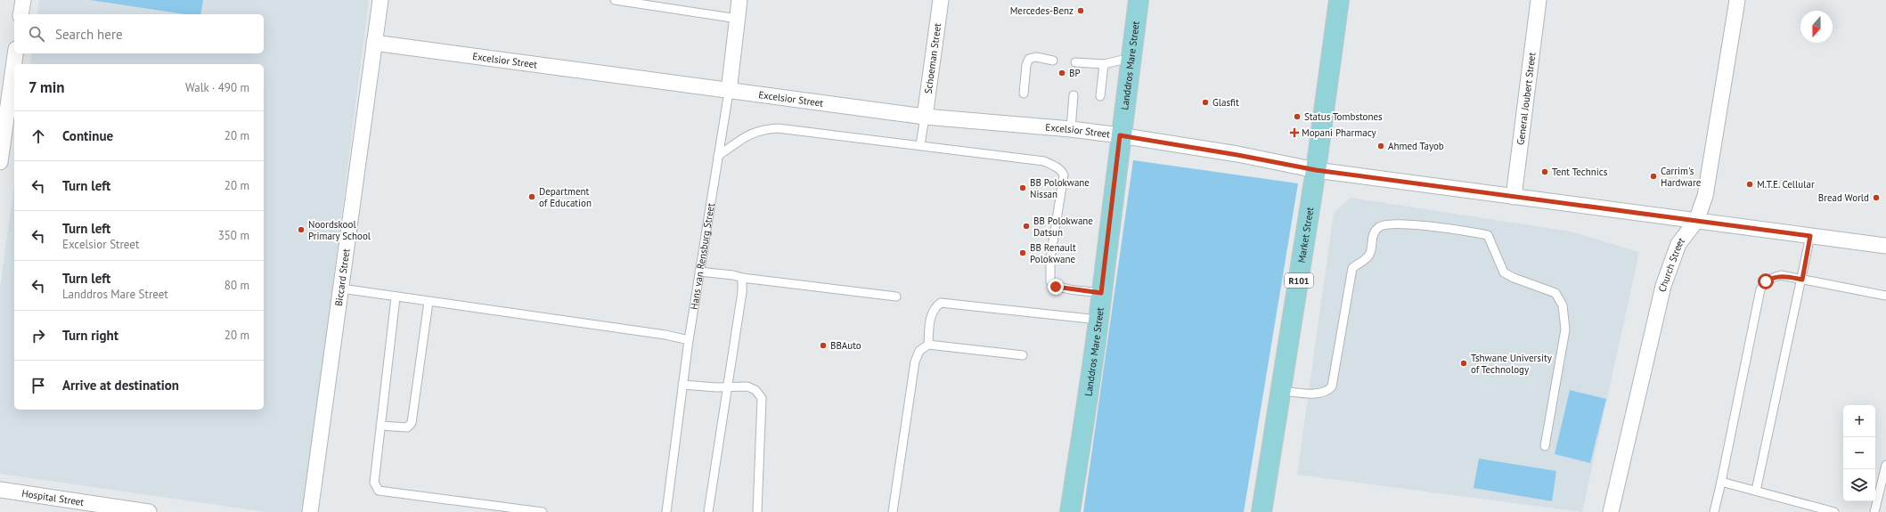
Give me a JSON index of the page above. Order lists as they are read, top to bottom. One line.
{"streets":{"main road":["Landdros Mare Street","Market Street","R101"],"street":["Schoeman Street","Excelsior Street","General Joubert Street","Hans van Rensburg Street","Church Street","Biccard Street","Hospital Street"]},"crossings":[["Schoeman Street","Excelsior Street"],["Excelsior Street","Landdros Mare Street"],["Excelsior Street","General Joubert Street"],["Excelsior Street","Market Street"],["Excelsior Street","Hans van Rensburg Street"],["Excelsior Street","Church Street"],["Excelsior Street","Biccard Street"]],"places":{"other":["Mercedes-Benz","BP","Glasfit","Status Tombstones","Ahmed Tayob","Tent Technics","Carrim's Hardware","M.T.E. Cellular","BB Polokwane Nissan","Department of Education","Bread World","BB Polokwane Datsun","Noordskool Primary School","BB Renault Polokwane","BBAuto","Tshwane University of Technology"],"health":["Mopani Pharmacy"]},"north":"bottom","page":{"search":"Search here","heading":["7 min","Walk · 490 m"],"list":[["Continue","20 m"],["Turn left","20 m"],["Turn left","Excelsior Street","350 m"],["Turn left","Landdros Mare Street","80 m"],["Turn right","20 m"],"Arrive at destination"],"map_buttons":["+","−"]}}
